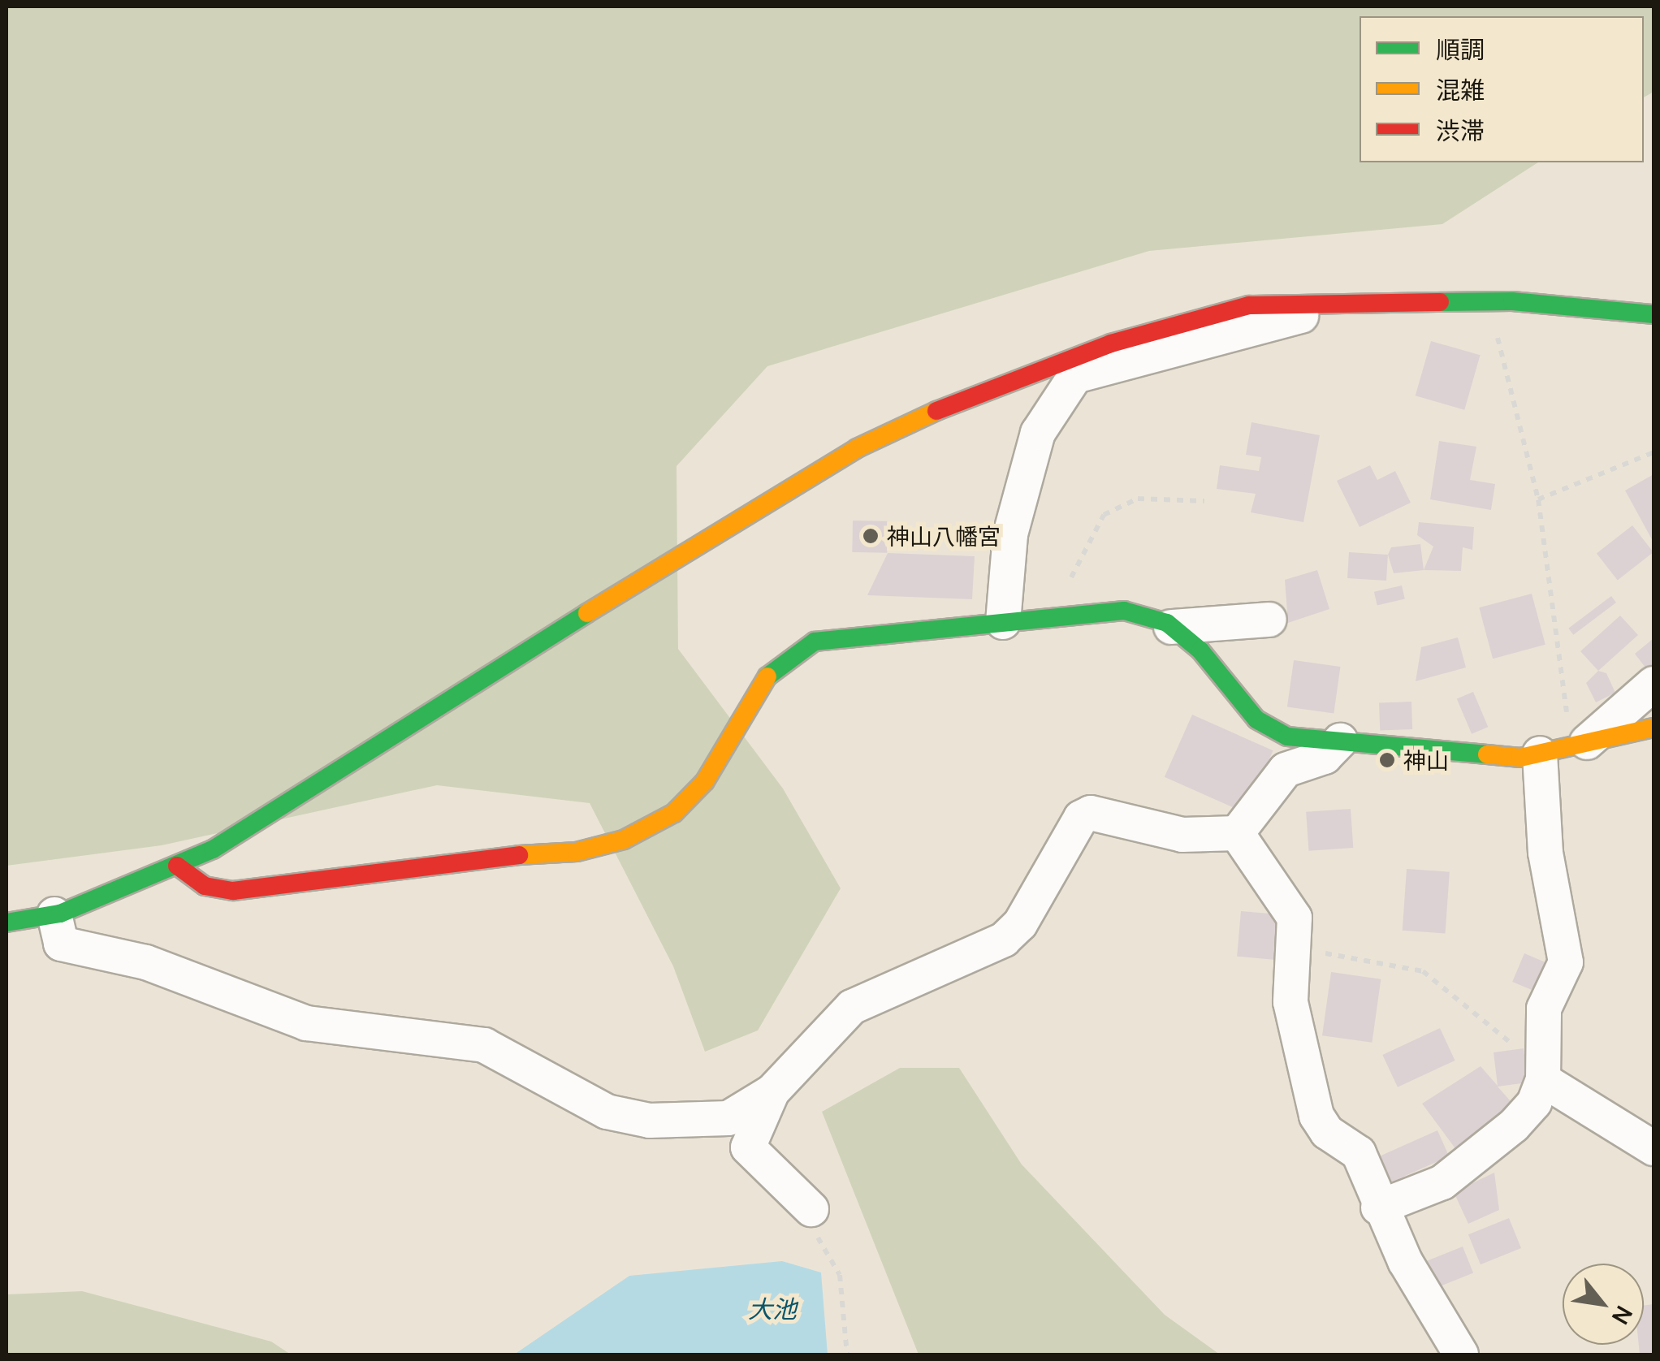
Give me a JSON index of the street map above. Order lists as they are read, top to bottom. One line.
{"water":["大池"],"places":["神山八幡宮","神山"],"legend":["順調","混雑","渋滞"],"north":"bottom right"}
